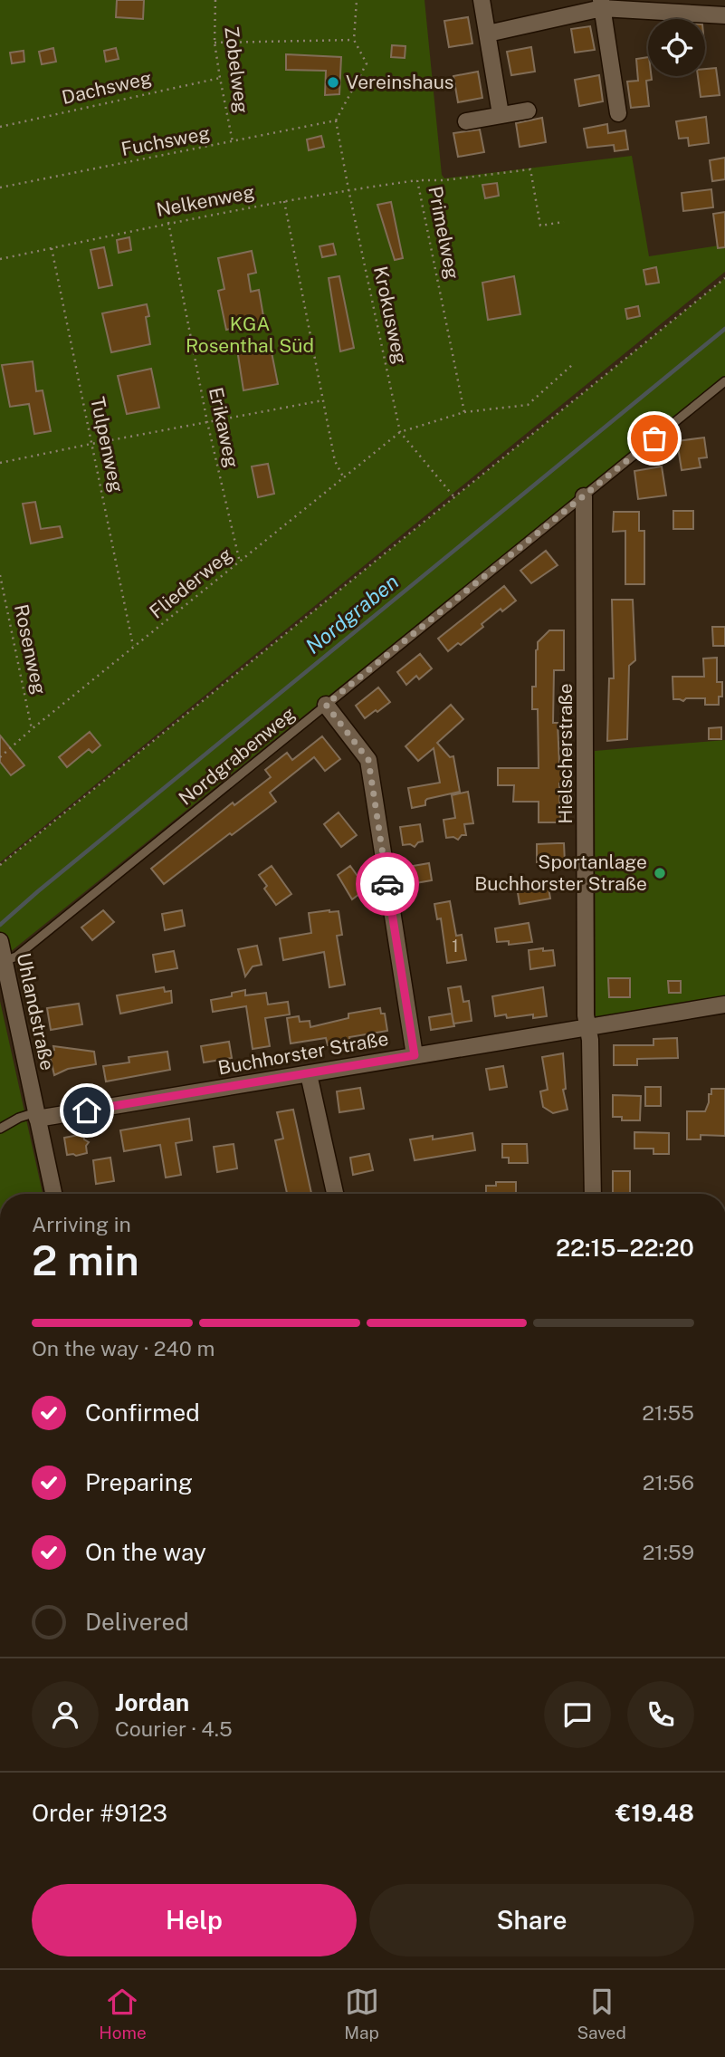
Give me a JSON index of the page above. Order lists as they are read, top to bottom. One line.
{"streets":{"street":["Hielscherstraße","Uhlandstraße","Buchhorster Straße"],"lane":["Nordgrabenweg"],"path":["Zobelweg","Dachsweg","Fuchsweg","Nelkenweg","Primelweg","Krokusweg","Erikaweg","Tulpenweg","Fliederweg","Rosenweg"]},"crossings":[["Zobelweg","Dachsweg"],["Zobelweg","Fuchsweg"],["Fuchsweg","Krokusweg"],["Nelkenweg","Primelweg"],["Nelkenweg","Krokusweg"],["Nelkenweg","Erikaweg"],["Nelkenweg","Tulpenweg"],["Krokusweg","Fliederweg"],["Erikaweg","Fliederweg"],["Tulpenweg","Fliederweg"],["Fliederweg","Rosenweg"],["Hielscherstraße","Nordgrabenweg"],["Hielscherstraße","Buchhorster Straße"],["Nordgrabenweg","Uhlandstraße"],["Uhlandstraße","Buchhorster Straße"]],"water":["Nordgraben"],"parks":["KGA Rosenthal Süd"],"places":["Vereinshaus","Sportanlage Buchhorster Straße"],"house_numbers":["1"],"page":{"heading":["2 min","Arriving in","22:15–22:20"],"panel":["Jordan","Courier · 4.5","Order #9123","€19.48"],"bar":"On the way · 240 m","list":[["Confirmed","21:55"],["Preparing","21:56"],["On the way","21:59"],"Delivered"],"buttons":["Help","Share"],"tabs":["Home","Map","Saved"]}}
